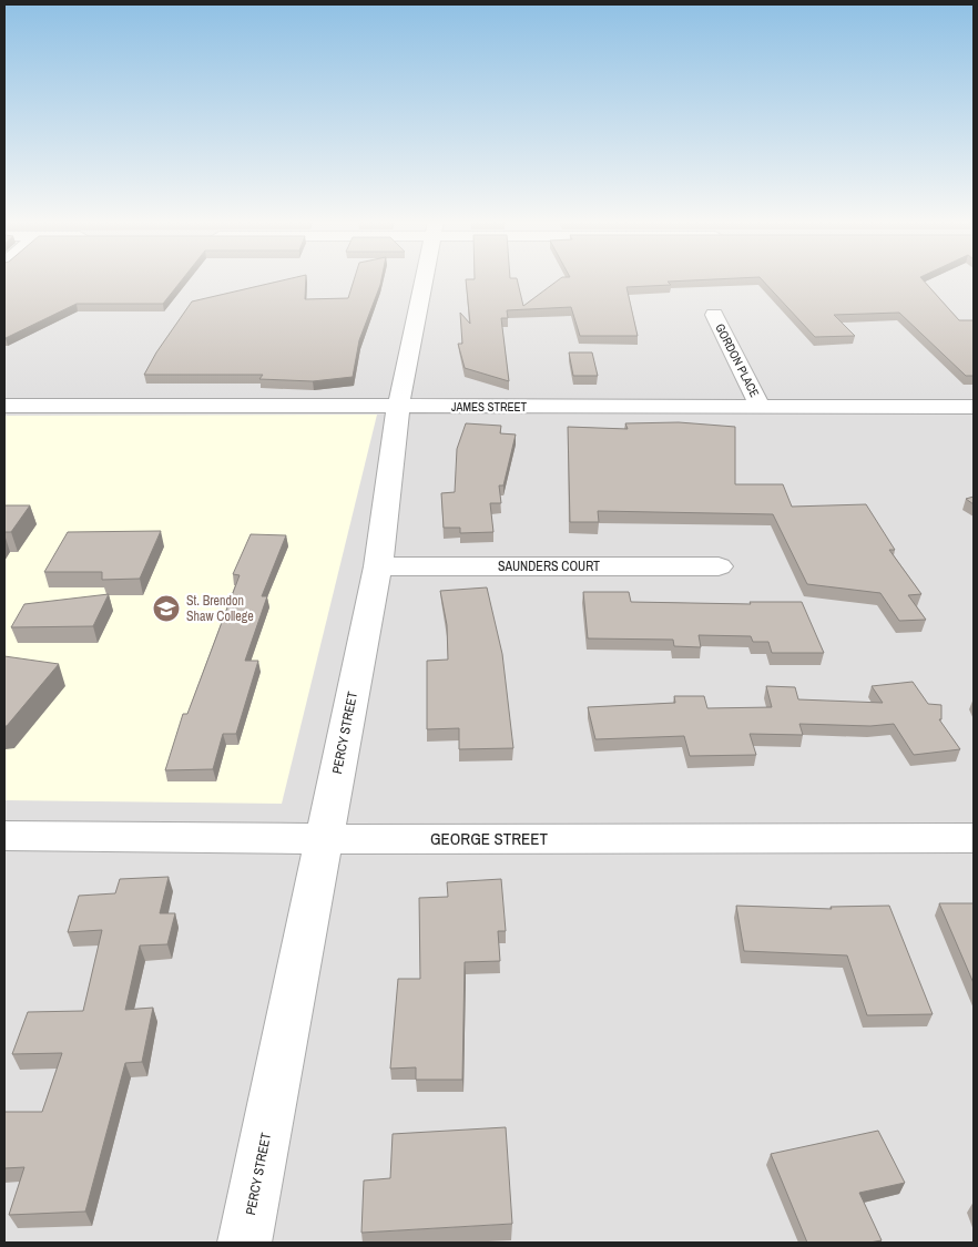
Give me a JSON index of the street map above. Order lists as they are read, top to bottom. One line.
{"streets":{"street":["GORDON PLACE","JAMES STREET","SAUNDERS COURT","PERCY STREET","GEORGE STREET"]},"crossings":[["GORDON PLACE","JAMES STREET"],["JAMES STREET","PERCY STREET"],["SAUNDERS COURT","PERCY STREET"],["PERCY STREET","GEORGE STREET"]],"places":{"school or university":["St. Brendon Shaw College"]}}
